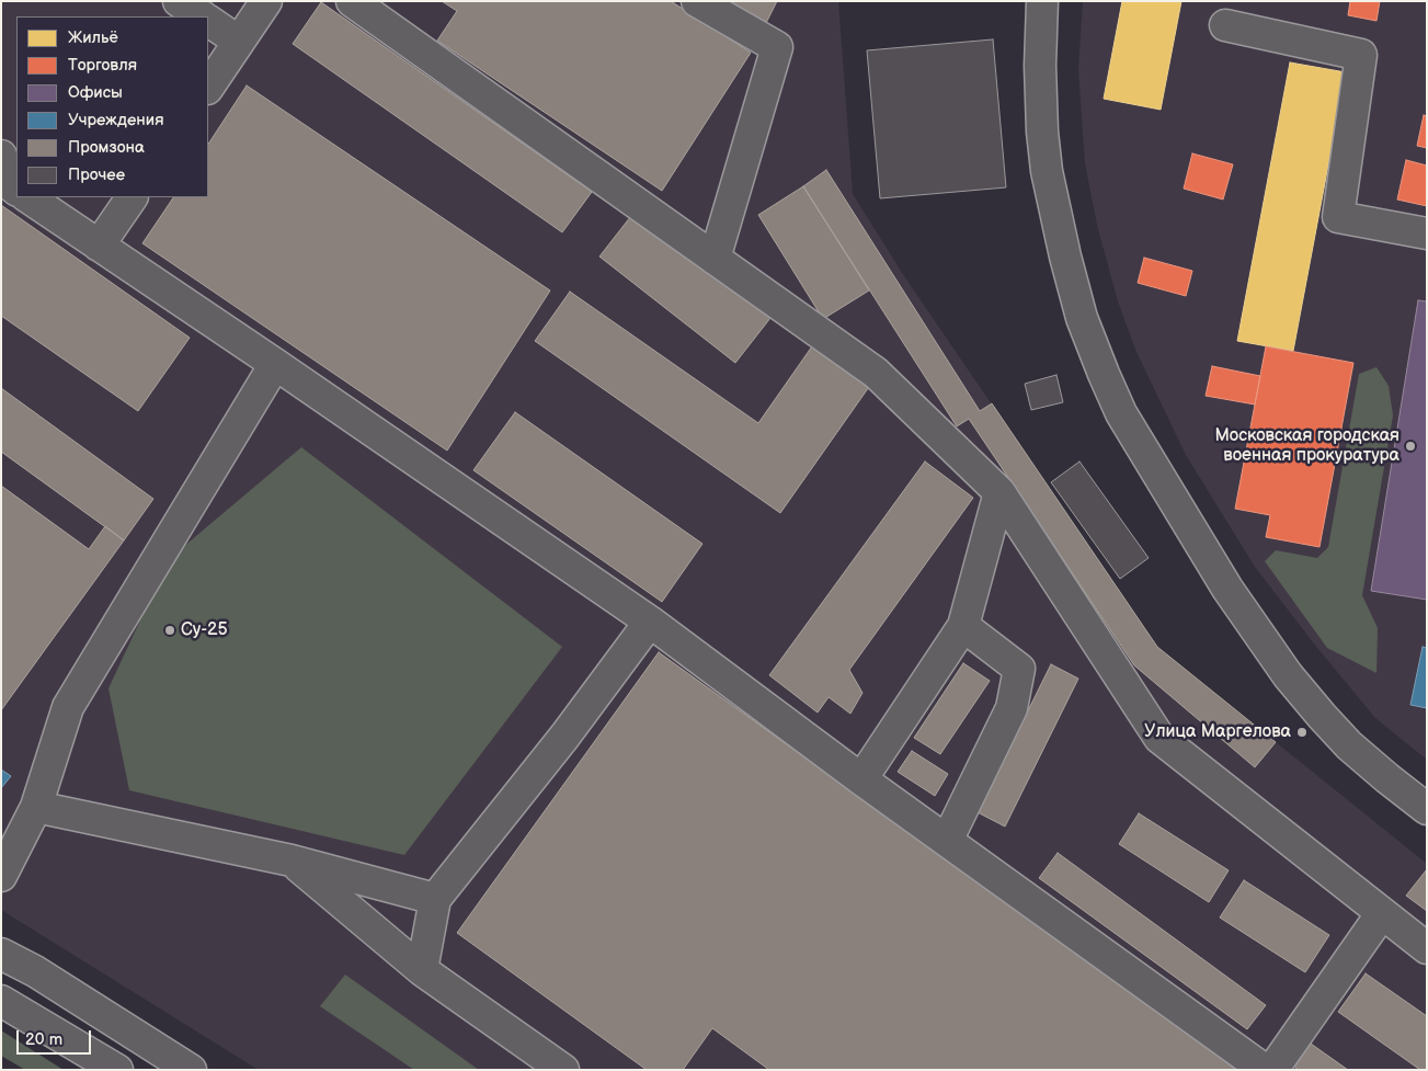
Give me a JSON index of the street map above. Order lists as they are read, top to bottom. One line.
{"places":["Московская городская военная прокуратура","Су-25","Улица Маргелова"],"legend":["Жильё","Торговля","Офисы","Учреждения","Промзона","Прочее"],"scale_bar":"20 m"}
